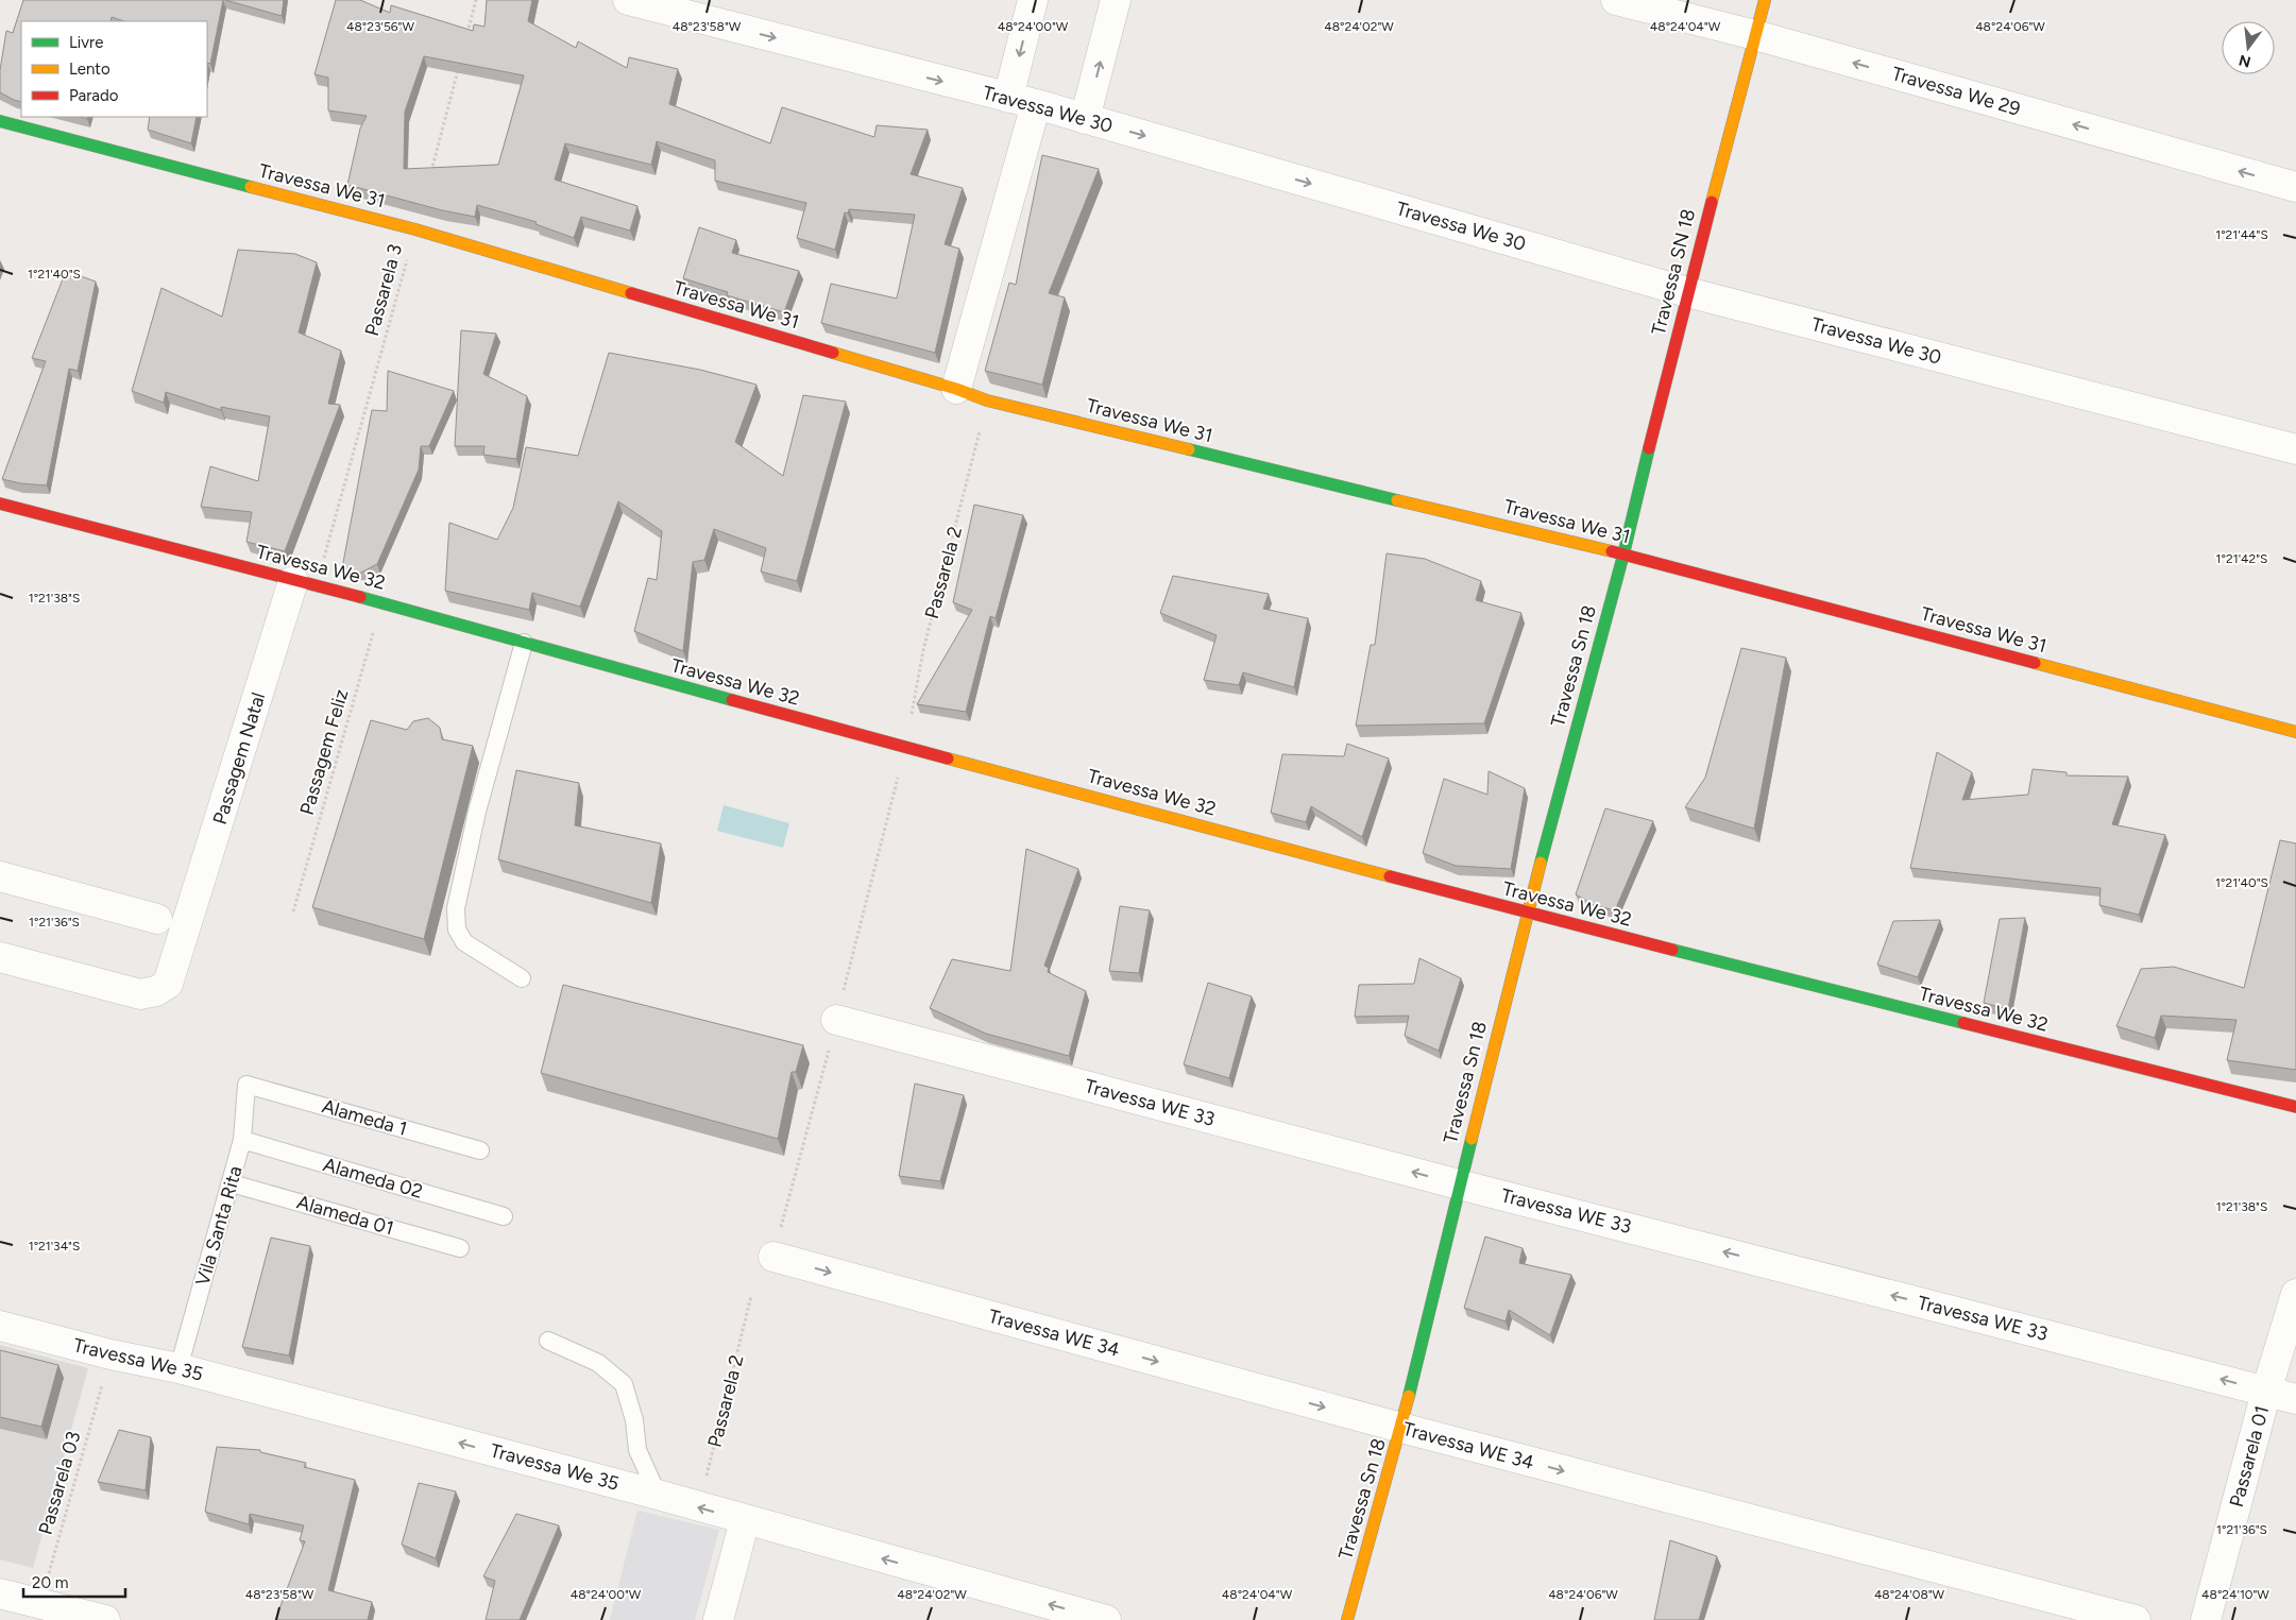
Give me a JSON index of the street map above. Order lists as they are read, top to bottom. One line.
{"streets":{"street":["Travessa We 29","Travessa We 30","Travessa We 31","Travessa SN 18","Travessa We 32","Travessa Sn 18","Passagem Natal","Travessa WE 33","Travessa WE 34","Travessa We 35","Passarela 01"],"lane":["Alameda 1","Alameda 02","Alameda 01","Vila Santa Rita"],"path":["Passarela 3","Passarela 2","Passagem Feliz","Passarela 03"]},"crossings":[["Travessa We 29","Travessa SN 18"],["Travessa We 30","Travessa SN 18"],["Travessa We 31","Travessa SN 18"],["Travessa We 31","Passarela 3"],["Travessa We 31","Passarela 2"],["Travessa We 31","Travessa Sn 18"],["Travessa SN 18","Travessa Sn 18"],["Passarela 3","Travessa We 32"],["Passarela 3","Passagem Natal"],["Travessa We 32","Passarela 2"],["Travessa We 32","Travessa Sn 18"],["Travessa We 32","Passagem Feliz"],["Travessa We 32","Passagem Natal"],["Passarela 2","Travessa We 35"],["Travessa Sn 18","Travessa WE 33"],["Travessa Sn 18","Travessa WE 34"],["Travessa WE 33","Passarela 01"],["Alameda 1","Vila Santa Rita"],["Alameda 02","Vila Santa Rita"],["Alameda 01","Vila Santa Rita"],["Vila Santa Rita","Travessa We 35"],["Travessa We 35","Passarela 03"]],"one_way":["Travessa We 29","Travessa We 30","Travessa WE 33","Travessa WE 34","Travessa We 35"],"legend":["Livre","Lento","Parado"],"scale_bar":"20 m","north":"bottom","coordinates":["48°23'56\"W","48°23'58\"W","48°24'00\"W","48°24'02\"W","48°24'04\"W","48°24'06\"W","1°21'44\"S","1°21'40\"S","1°21'42\"S","1°21'38\"S","1°21'36\"S","1°21'34\"S","48°24'08\"W","48°24'10\"W"]}
